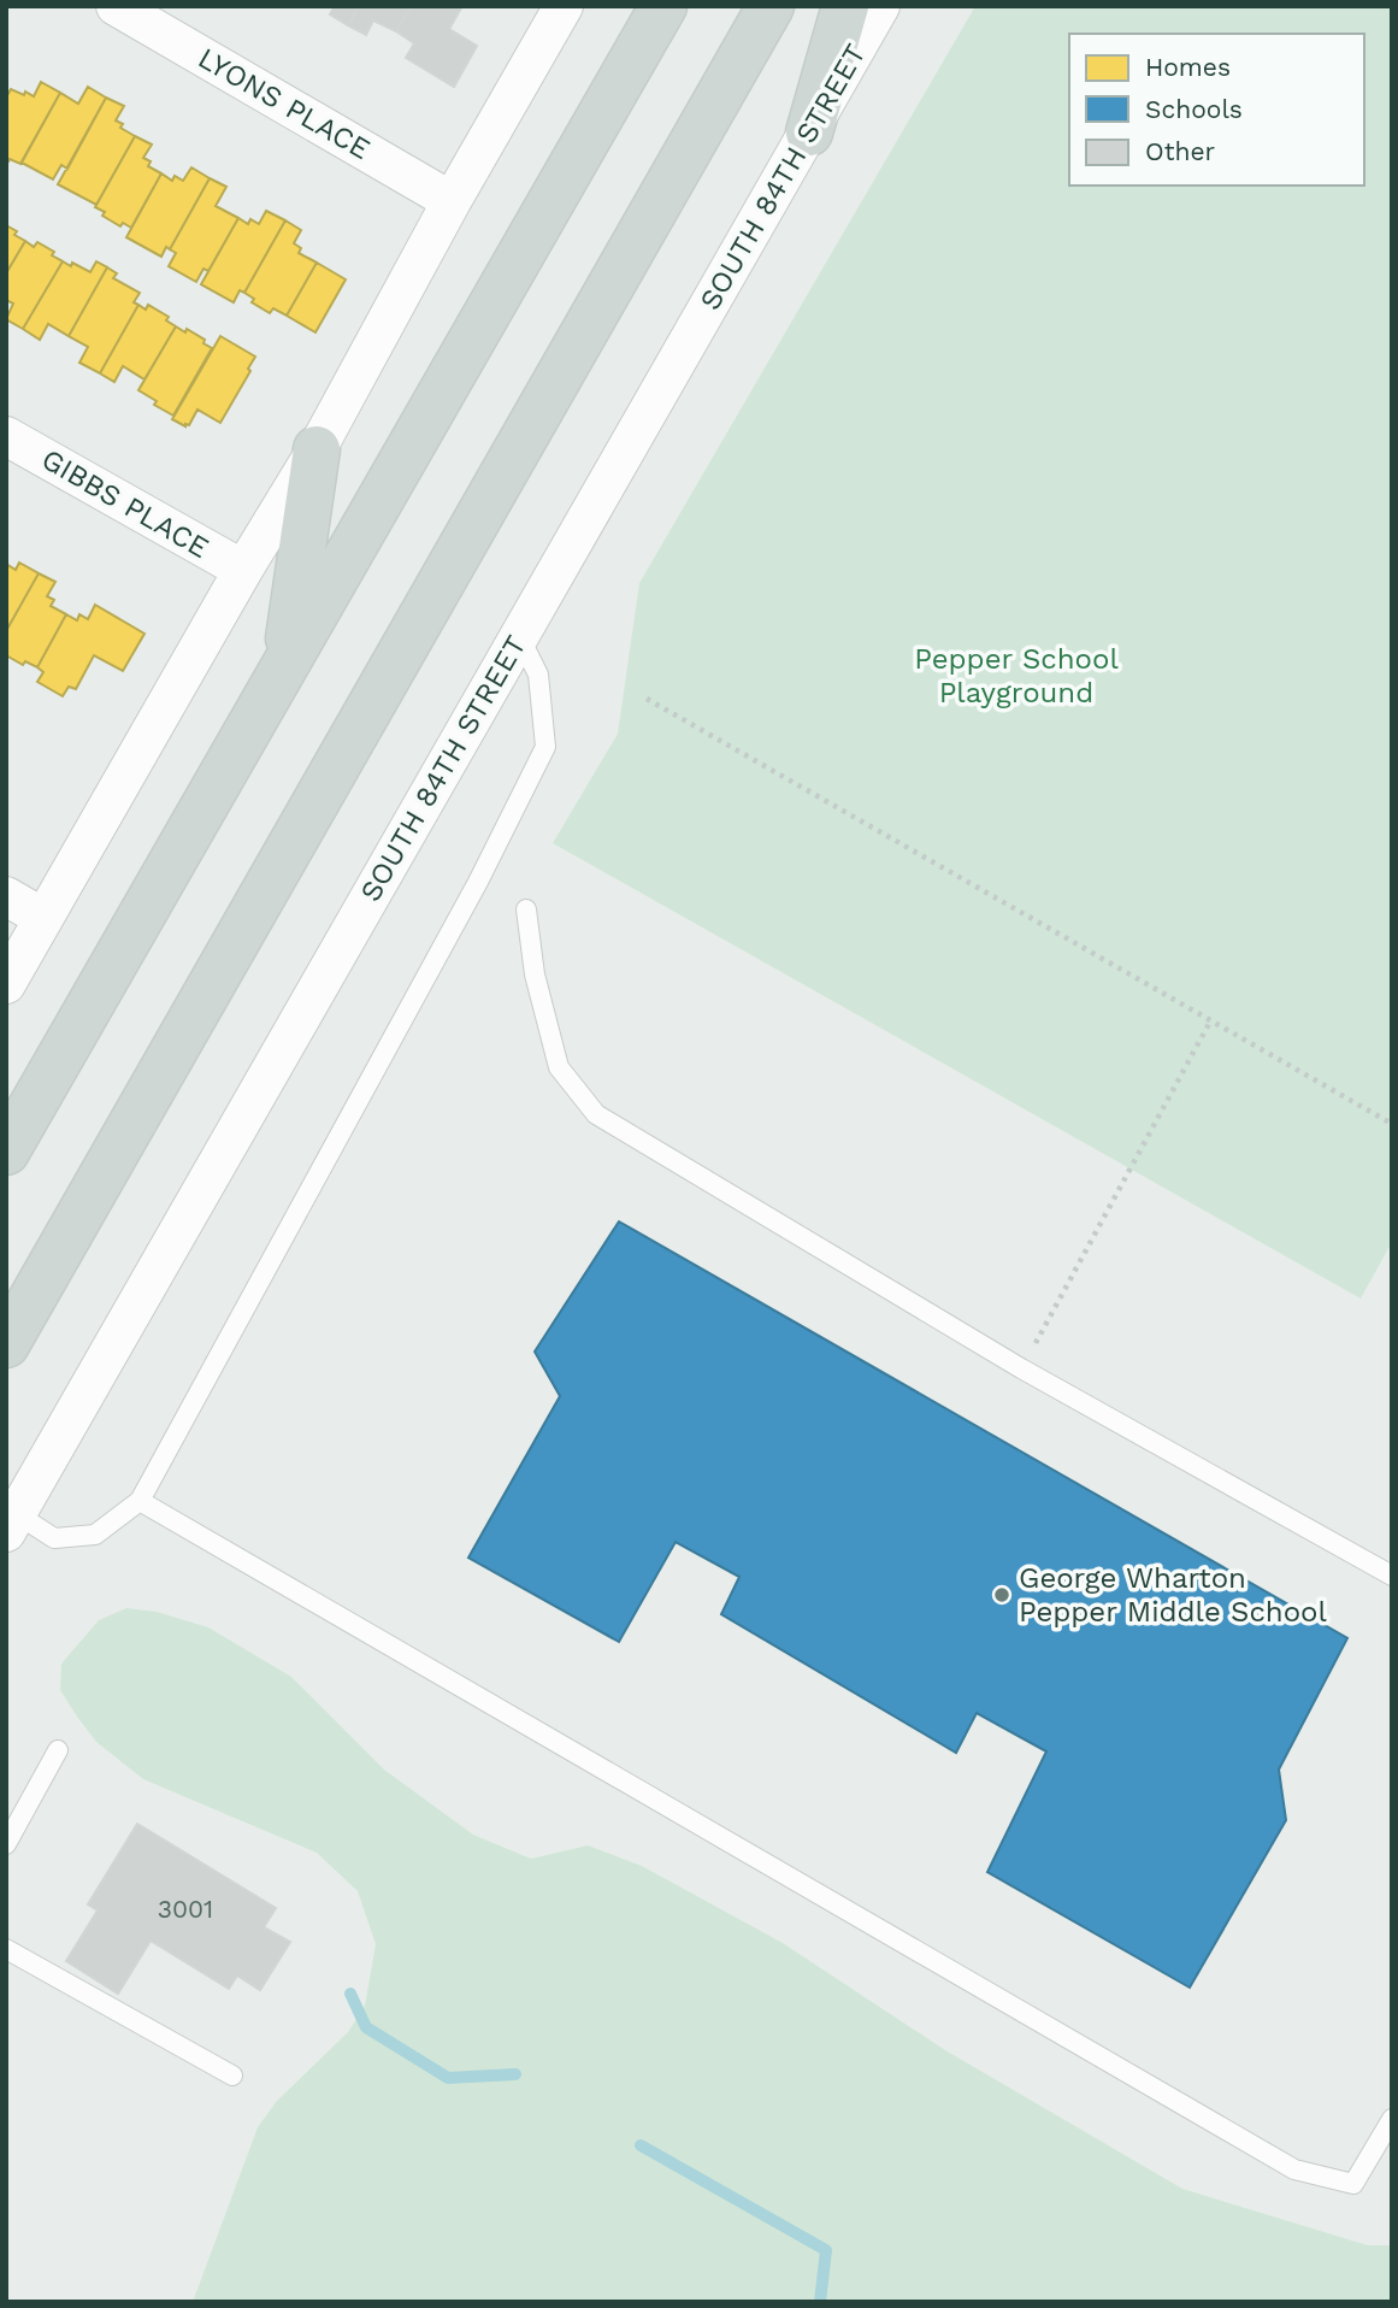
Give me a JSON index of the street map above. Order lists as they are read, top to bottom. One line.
{"streets":{"street":["LYONS PLACE","SOUTH 84TH STREET","GIBBS PLACE"]},"parks":["Pepper School Playground"],"places":["George Wharton Pepper Middle School"],"house_numbers":["3001"],"legend":["Homes","Schools","Other"]}
